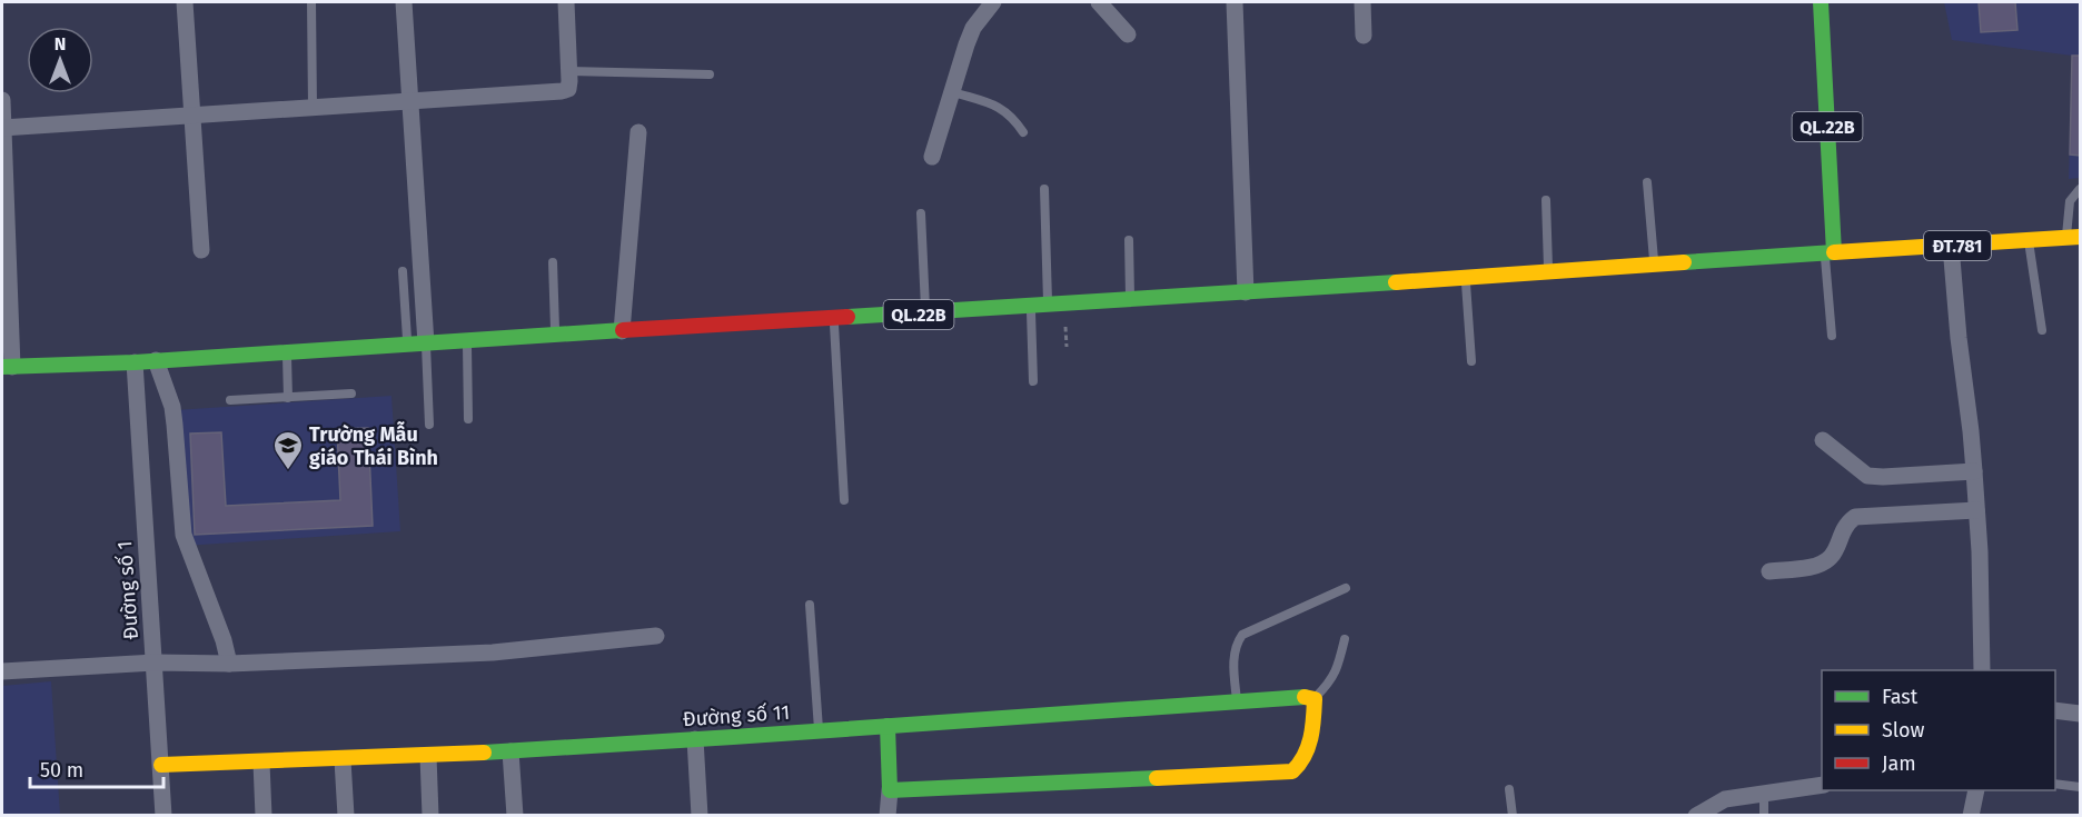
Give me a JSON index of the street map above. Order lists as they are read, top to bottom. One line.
{"streets":{"main road":["QL.22B","ĐT.781","Đường số 11"],"street":["Đường số 1"]},"crossings":[["QL.22B","ĐT.781"],["QL.22B","Đường số 1"],["Đường số 1","Đường số 11"]],"places":{"school or university":["Trường Mẫu giáo Thái Bình"]},"legend":["Fast","Slow","Jam"],"scale_bar":"50 m","north":"top"}
